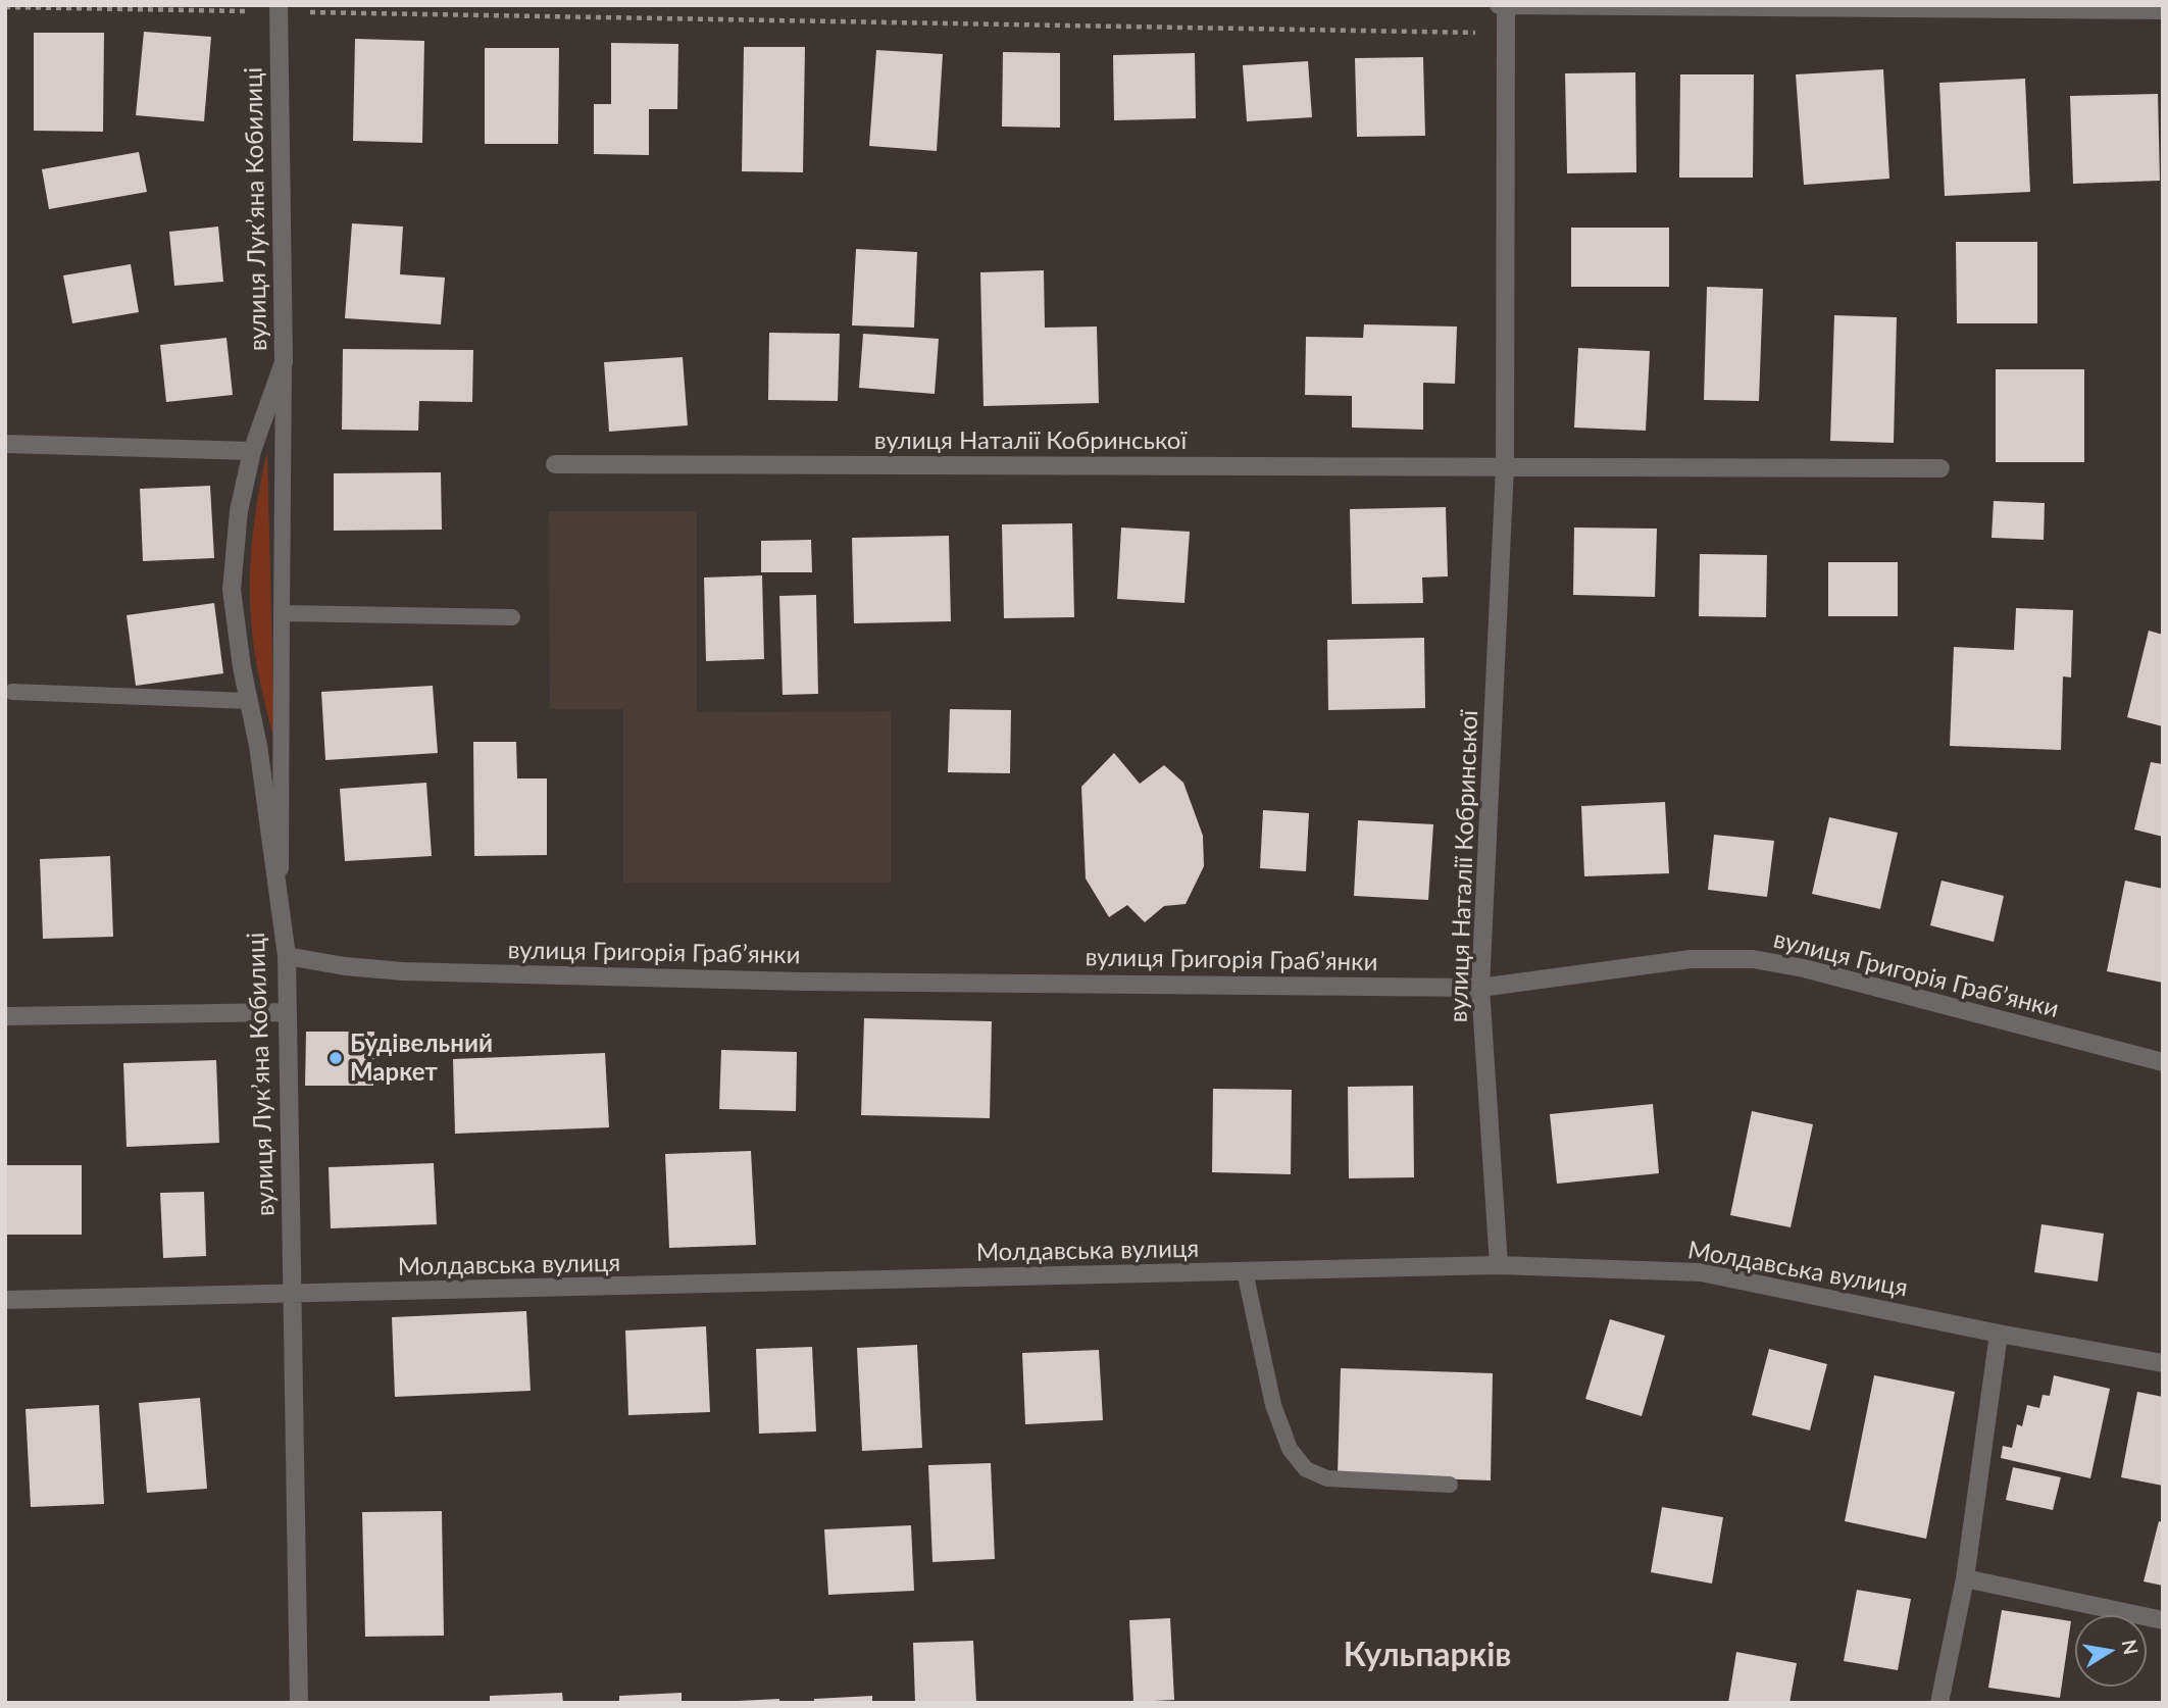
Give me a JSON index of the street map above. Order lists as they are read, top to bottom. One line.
{"streets":{"street":["вулиця Лукʼяна Кобилиці","вулиця Наталії Кобринської","вулиця Григорія Грабʼянки","Молдавська вулиця"]},"crossings":[["вулиця Лукʼяна Кобилиці","вулиця Григорія Грабʼянки"],["вулиця Лукʼяна Кобилиці","Молдавська вулиця"],["вулиця Наталії Кобринської","вулиця Григорія Грабʼянки"],["вулиця Наталії Кобринської","Молдавська вулиця"]],"districts":["Кульпарків"],"places":["Будівельний Маркет"],"north":"right"}
